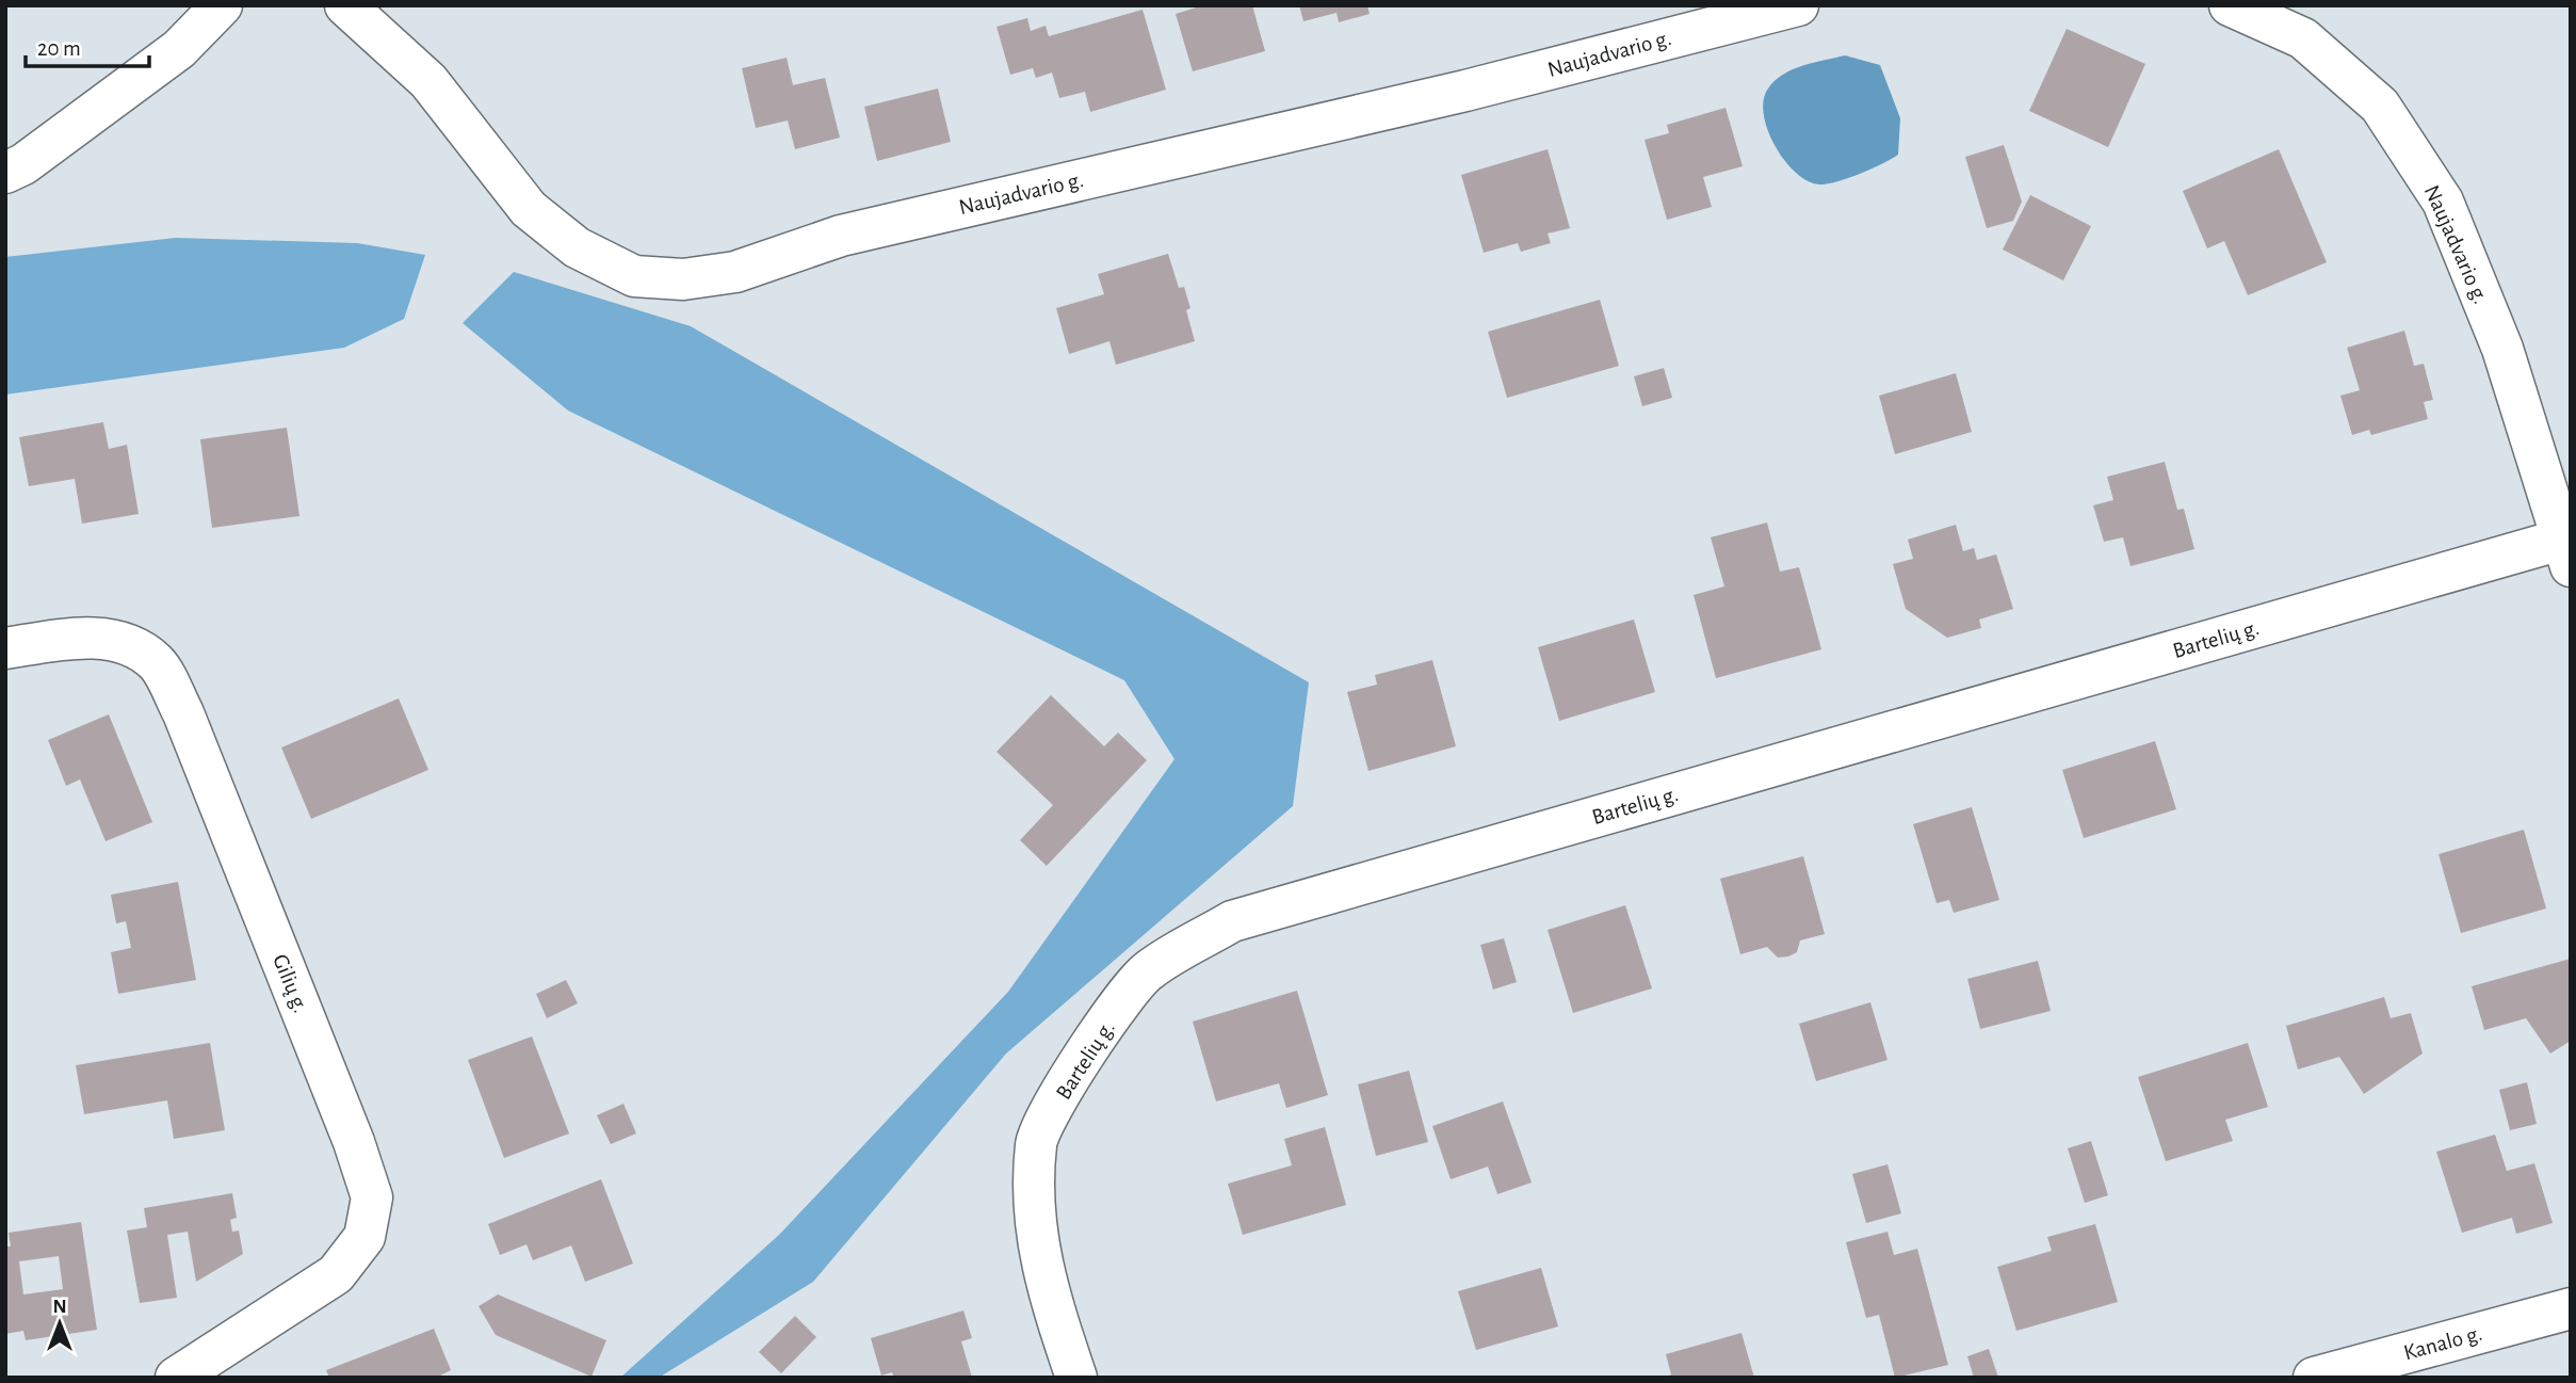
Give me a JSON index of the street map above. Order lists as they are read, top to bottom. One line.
{"streets":{"street":["Naujadvario g.","Bartelių g.","Gilių g.","Kanalo g."]},"crossings":[["Naujadvario g.","Bartelių g."]],"scale_bar":"20 m","north":"top"}
